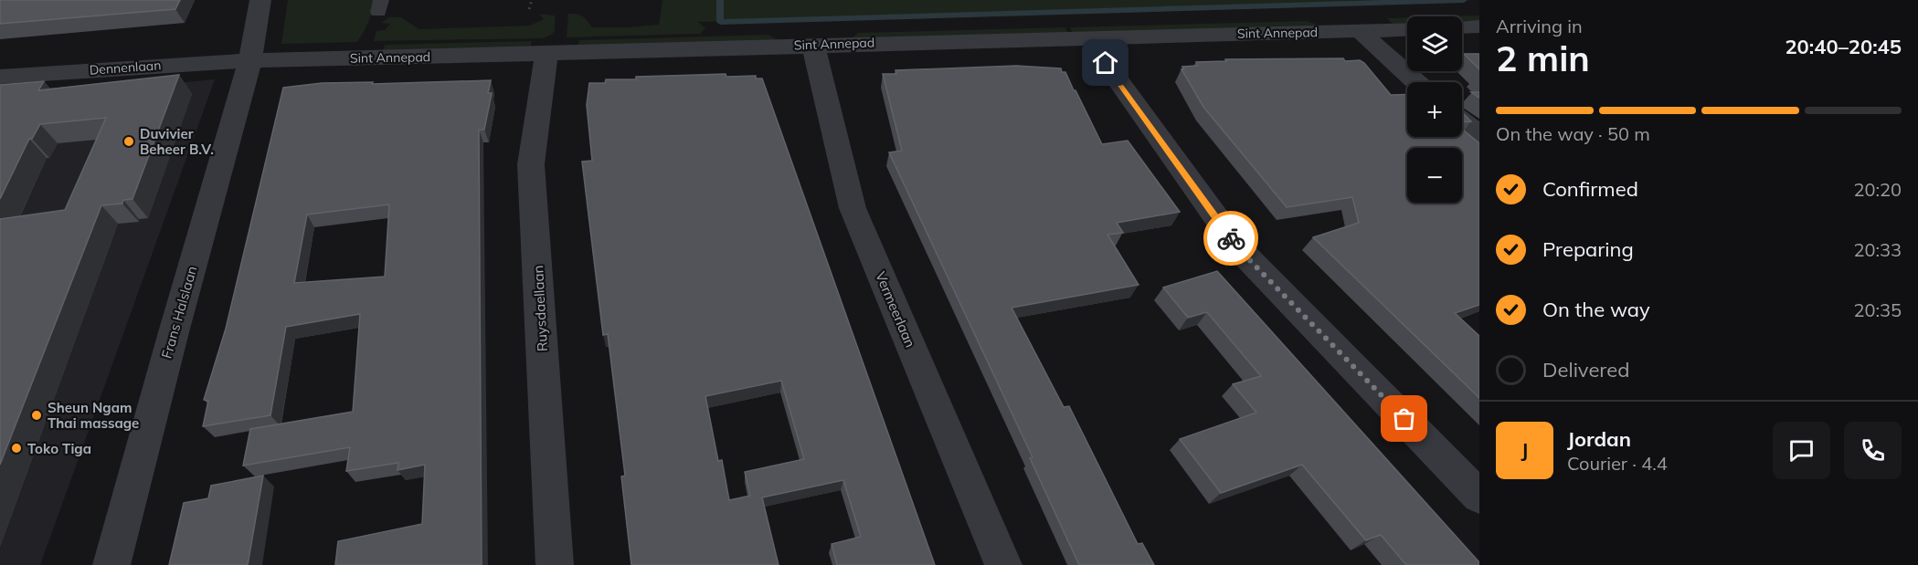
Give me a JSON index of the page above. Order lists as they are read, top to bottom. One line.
{"streets":{"street":["Sint Annepad","Dennenlaan","Ruysdaellaan","Vermeerlaan","Frans Halslaan"]},"crossings":[["Sint Annepad","Dennenlaan"],["Sint Annepad","Ruysdaellaan"],["Sint Annepad","Vermeerlaan"],["Sint Annepad","Frans Halslaan"],["Dennenlaan","Frans Halslaan"]],"places":["Duvivier Beheer B.V.","Sheun Ngam Thai massage","Toko Tiga"],"page":{"heading":["2 min","Arriving in","20:40–20:45"],"panel":["Jordan","Courier · 4.4"],"map_buttons":["+","−"],"bar":"On the way · 50 m","list":[["Confirmed","20:20"],["Preparing","20:33"],["On the way","20:35"],"Delivered"],"round":"J"}}
